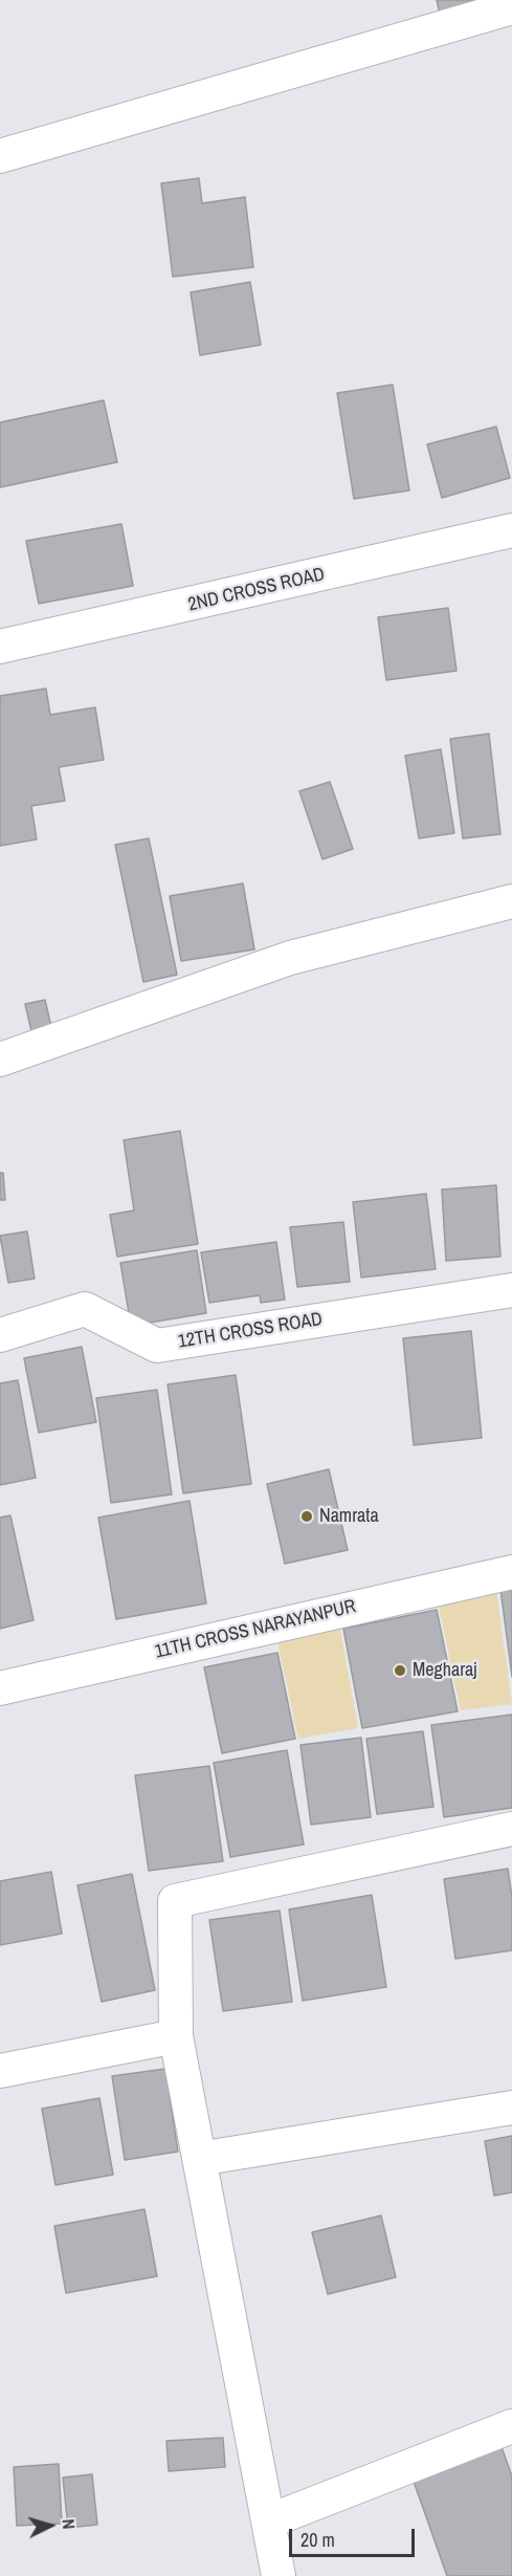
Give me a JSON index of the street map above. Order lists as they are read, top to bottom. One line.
{"streets":{"street":["2ND CROSS ROAD","12TH CROSS ROAD","11TH CROSS NARAYANPUR"]},"places":["Namrata","Megharaj"],"scale_bar":"20 m","north":"right"}
